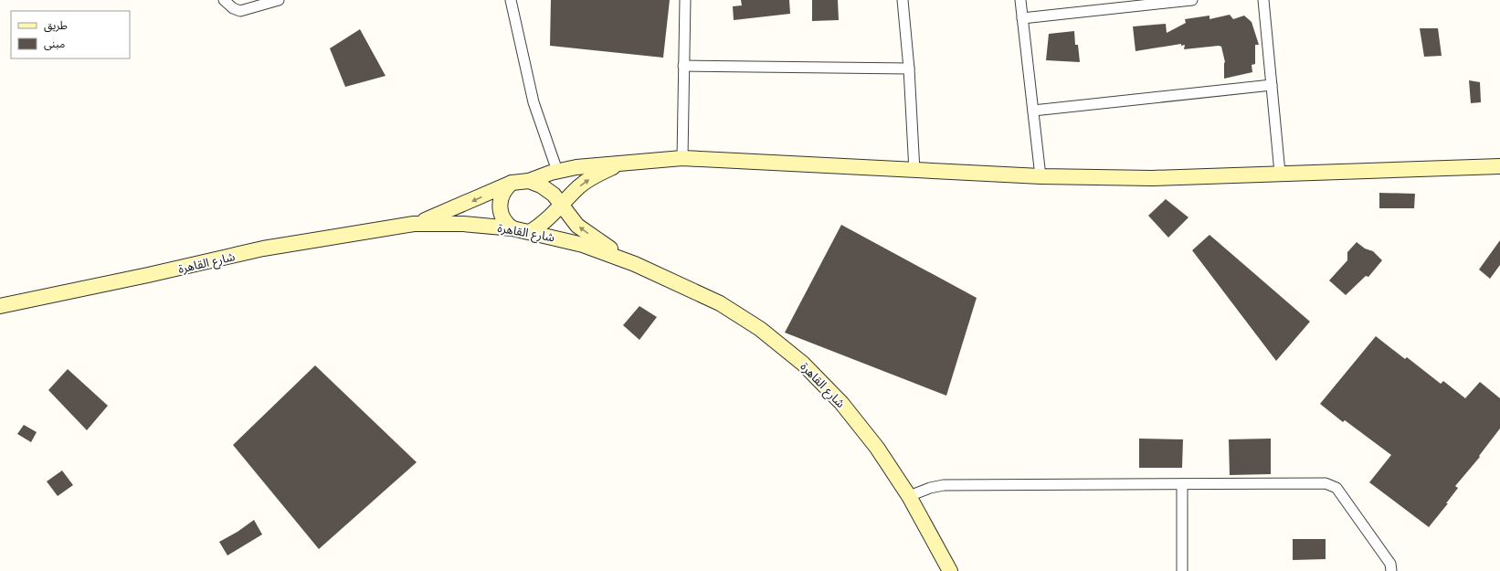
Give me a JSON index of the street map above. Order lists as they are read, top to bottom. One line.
{"streets":{"main road":["شارع القاهرة"]},"legend":["طريق","مبنى"]}
